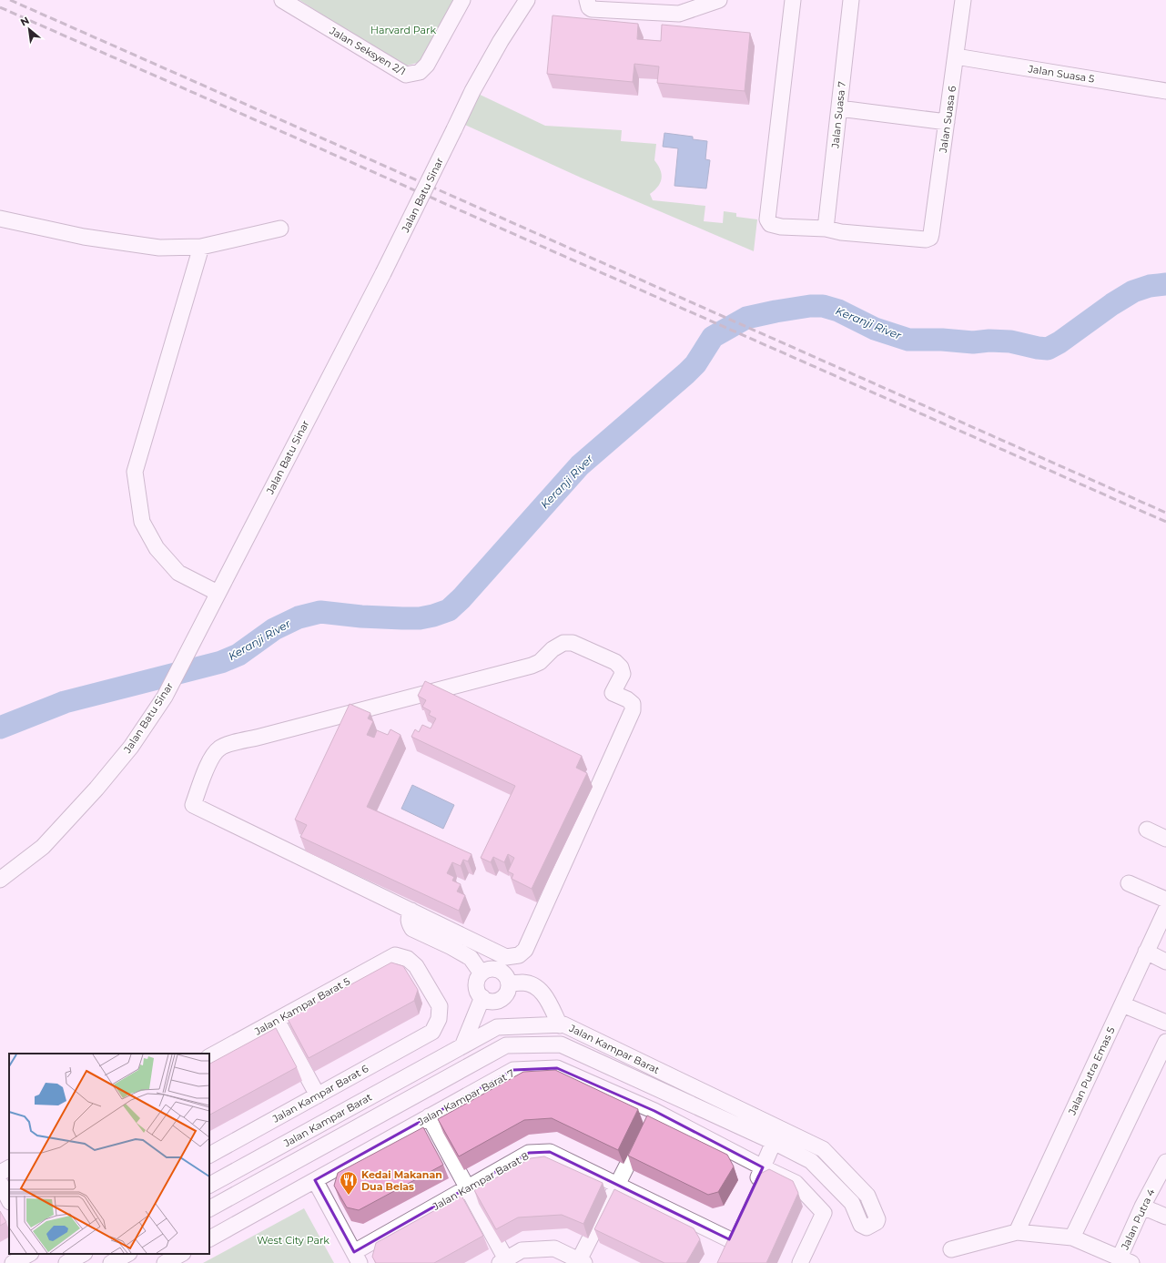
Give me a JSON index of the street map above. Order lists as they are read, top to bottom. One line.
{"streets":{"street":["Jalan Seksyen 2/1","Jalan Suasa 5","Jalan Suasa 7","Jalan Suasa 6","Jalan Batu Sinar","Jalan Kampar Barat 5","Jalan Kampar Barat","Jalan Putra Emas 5","Jalan Kampar Barat 6","Jalan Kampar Barat 7","Jalan Kampar Barat 8","Jalan Putra 4"]},"crossings":[["Jalan Suasa 5","Jalan Suasa 6"],["Jalan Suasa 7","Jalan Suasa 6"],["Jalan Kampar Barat 5","Jalan Kampar Barat 6"]],"water":["Keranji River"],"parks":["Harvard Park","West City Park"],"places":{"restaurant":["Kedai Makanan Dua Belas"]},"north":"top left"}
